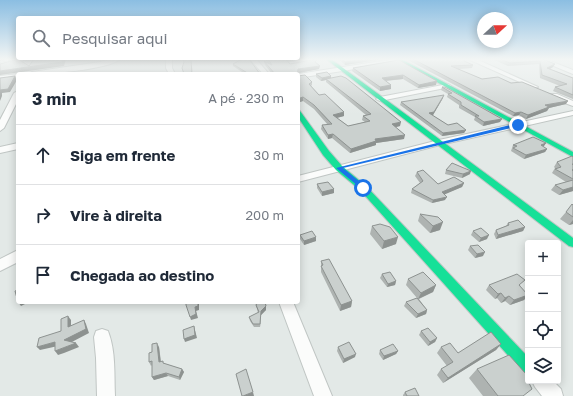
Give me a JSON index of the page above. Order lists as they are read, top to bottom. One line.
{"north":"right","page":{"search":"Pesquisar aqui","heading":["3 min","A pé · 230 m"],"list":[["Siga em frente","30 m"],["Vire à direita","200 m"],"Chegada ao destino"],"map_buttons":["+","−"]}}
